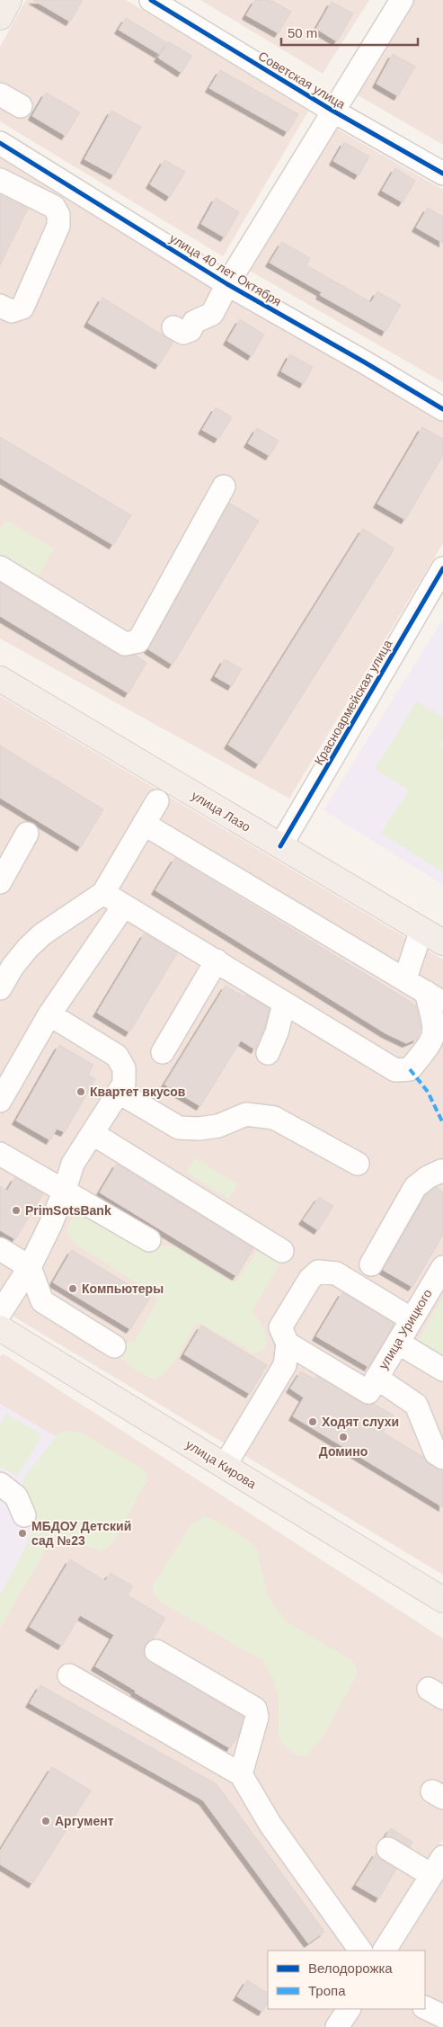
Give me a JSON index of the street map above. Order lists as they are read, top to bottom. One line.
{"streets":{"main road":["улица Лазо","улица Кирова"],"street":["Советская улица","улица 40 лет Октября","Красноармейская улица","улица Урицкого"]},"crossings":[["Красноармейская улица","улица Лазо"]],"places":["Квартет вкусов","PrimSotsBank","Компьютеры","Ходят слухи","Домино","МБДОУ Детский сад №23","Аргумент"],"legend":["Велодорожка","Тропа"],"scale_bar":"50 m"}
